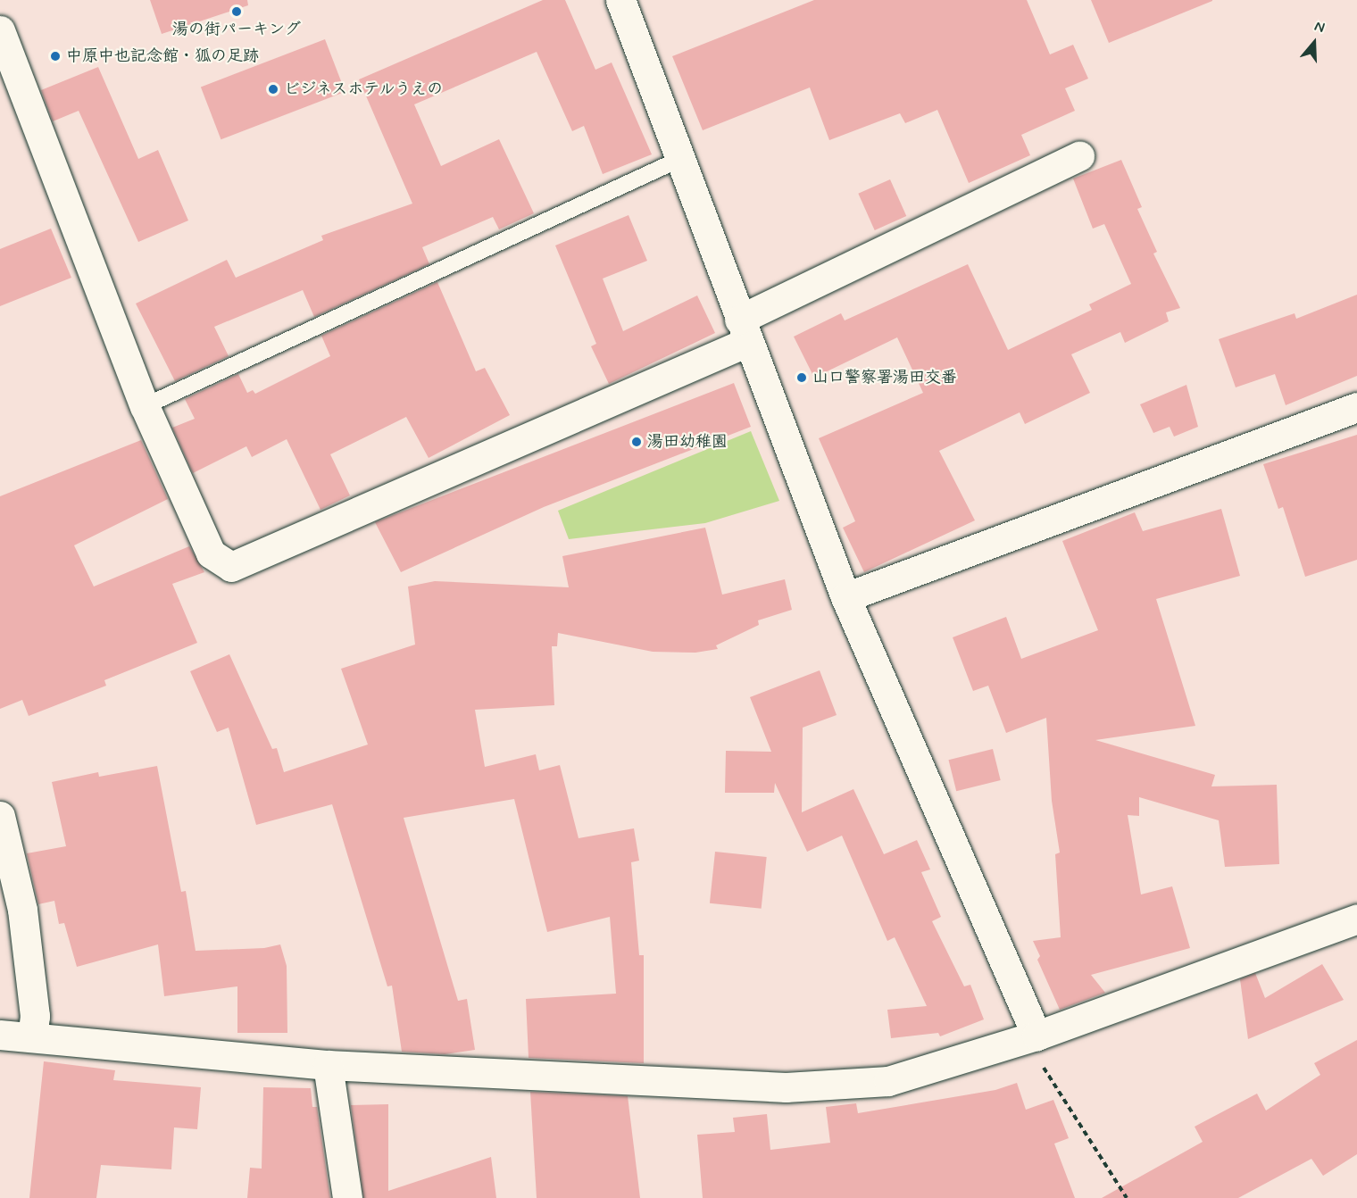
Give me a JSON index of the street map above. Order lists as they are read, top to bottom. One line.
{"places":["湯の街パーキング","中原中也記念館・狐の足跡","ビジネスホテルうえの","山口警察署湯田交番","湯田幼稚園"],"north":"top"}
